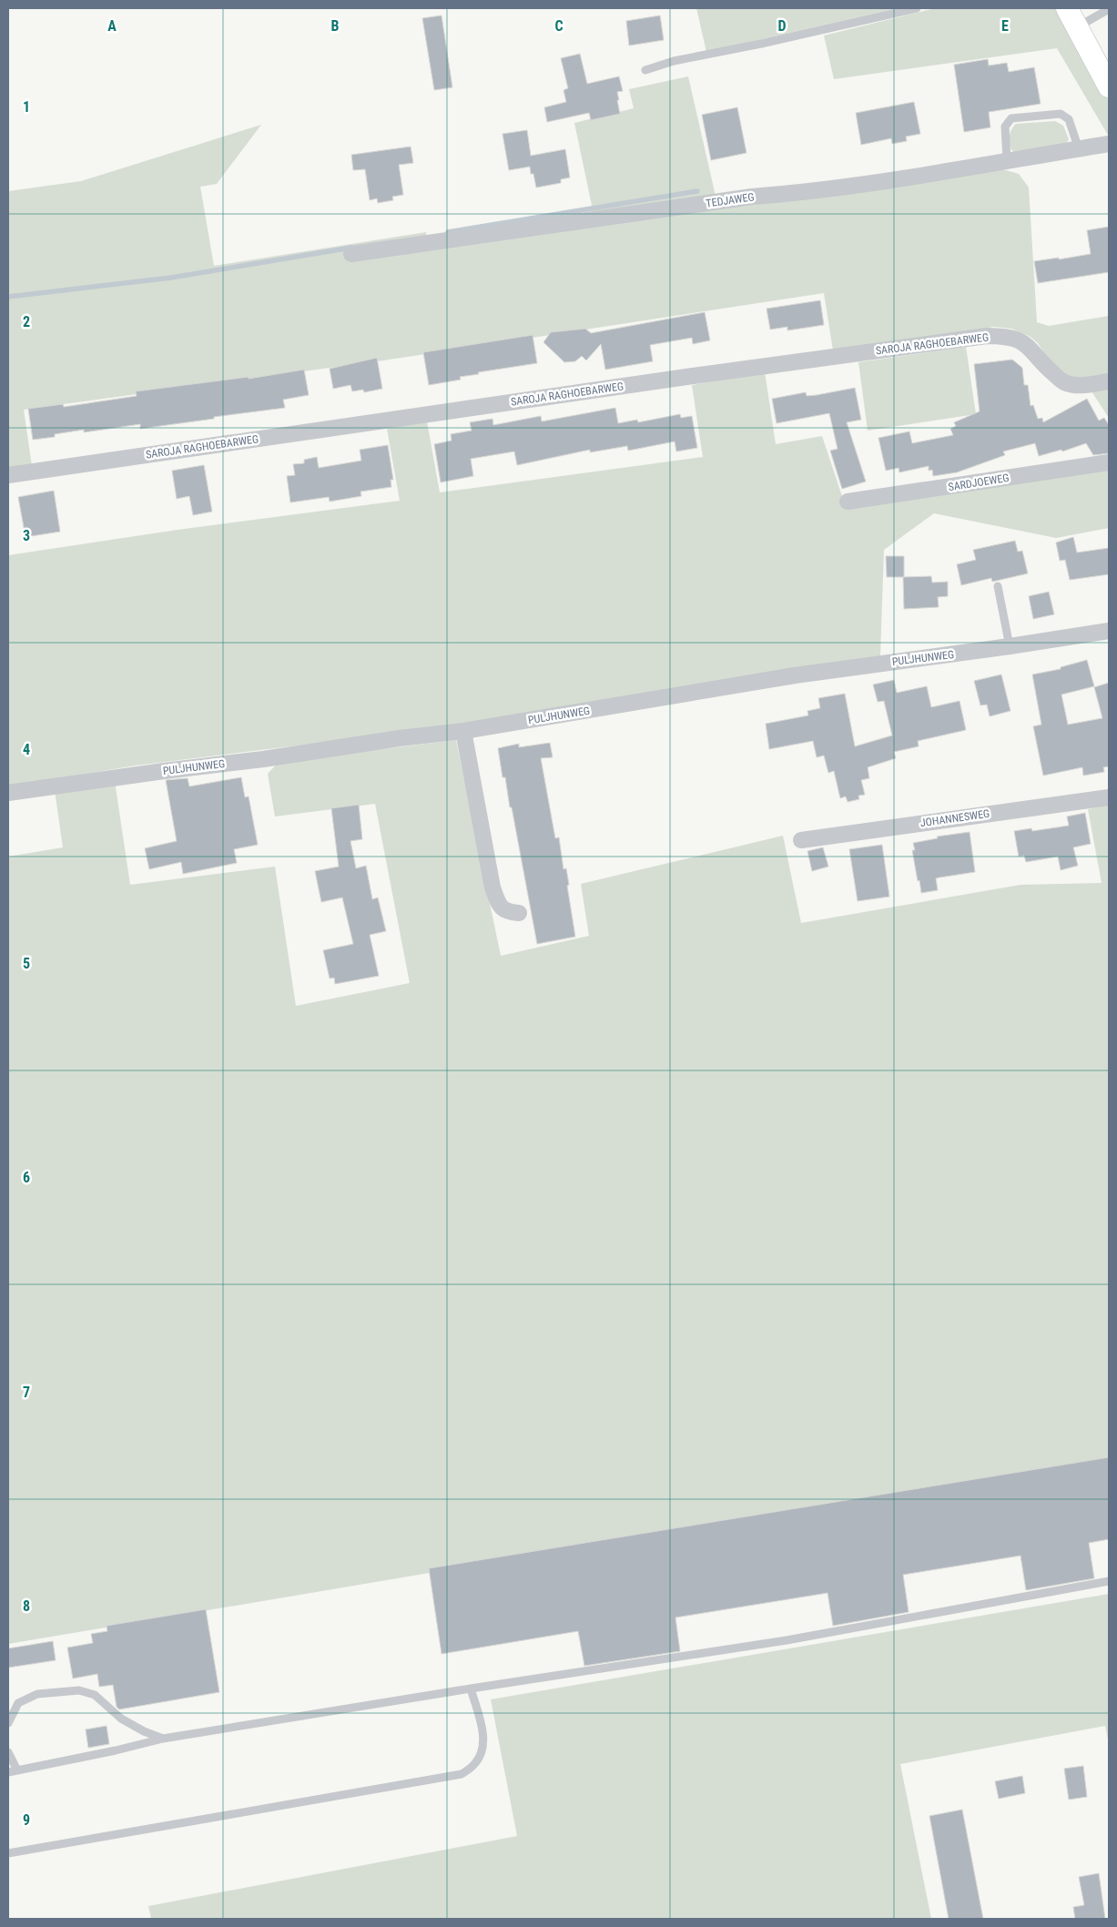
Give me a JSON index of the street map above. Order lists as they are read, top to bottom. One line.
{"streets":{"street":["TEDJAWEG","SAROJA RAGHOEBARWEG","SARDJOEWEG","PULJHUNWEG","JOHANNESWEG"]},"grid":{"columns":["A","B","C","D","E"],"rows":["1","2","3","4","5","6","7","8","9"]}}
